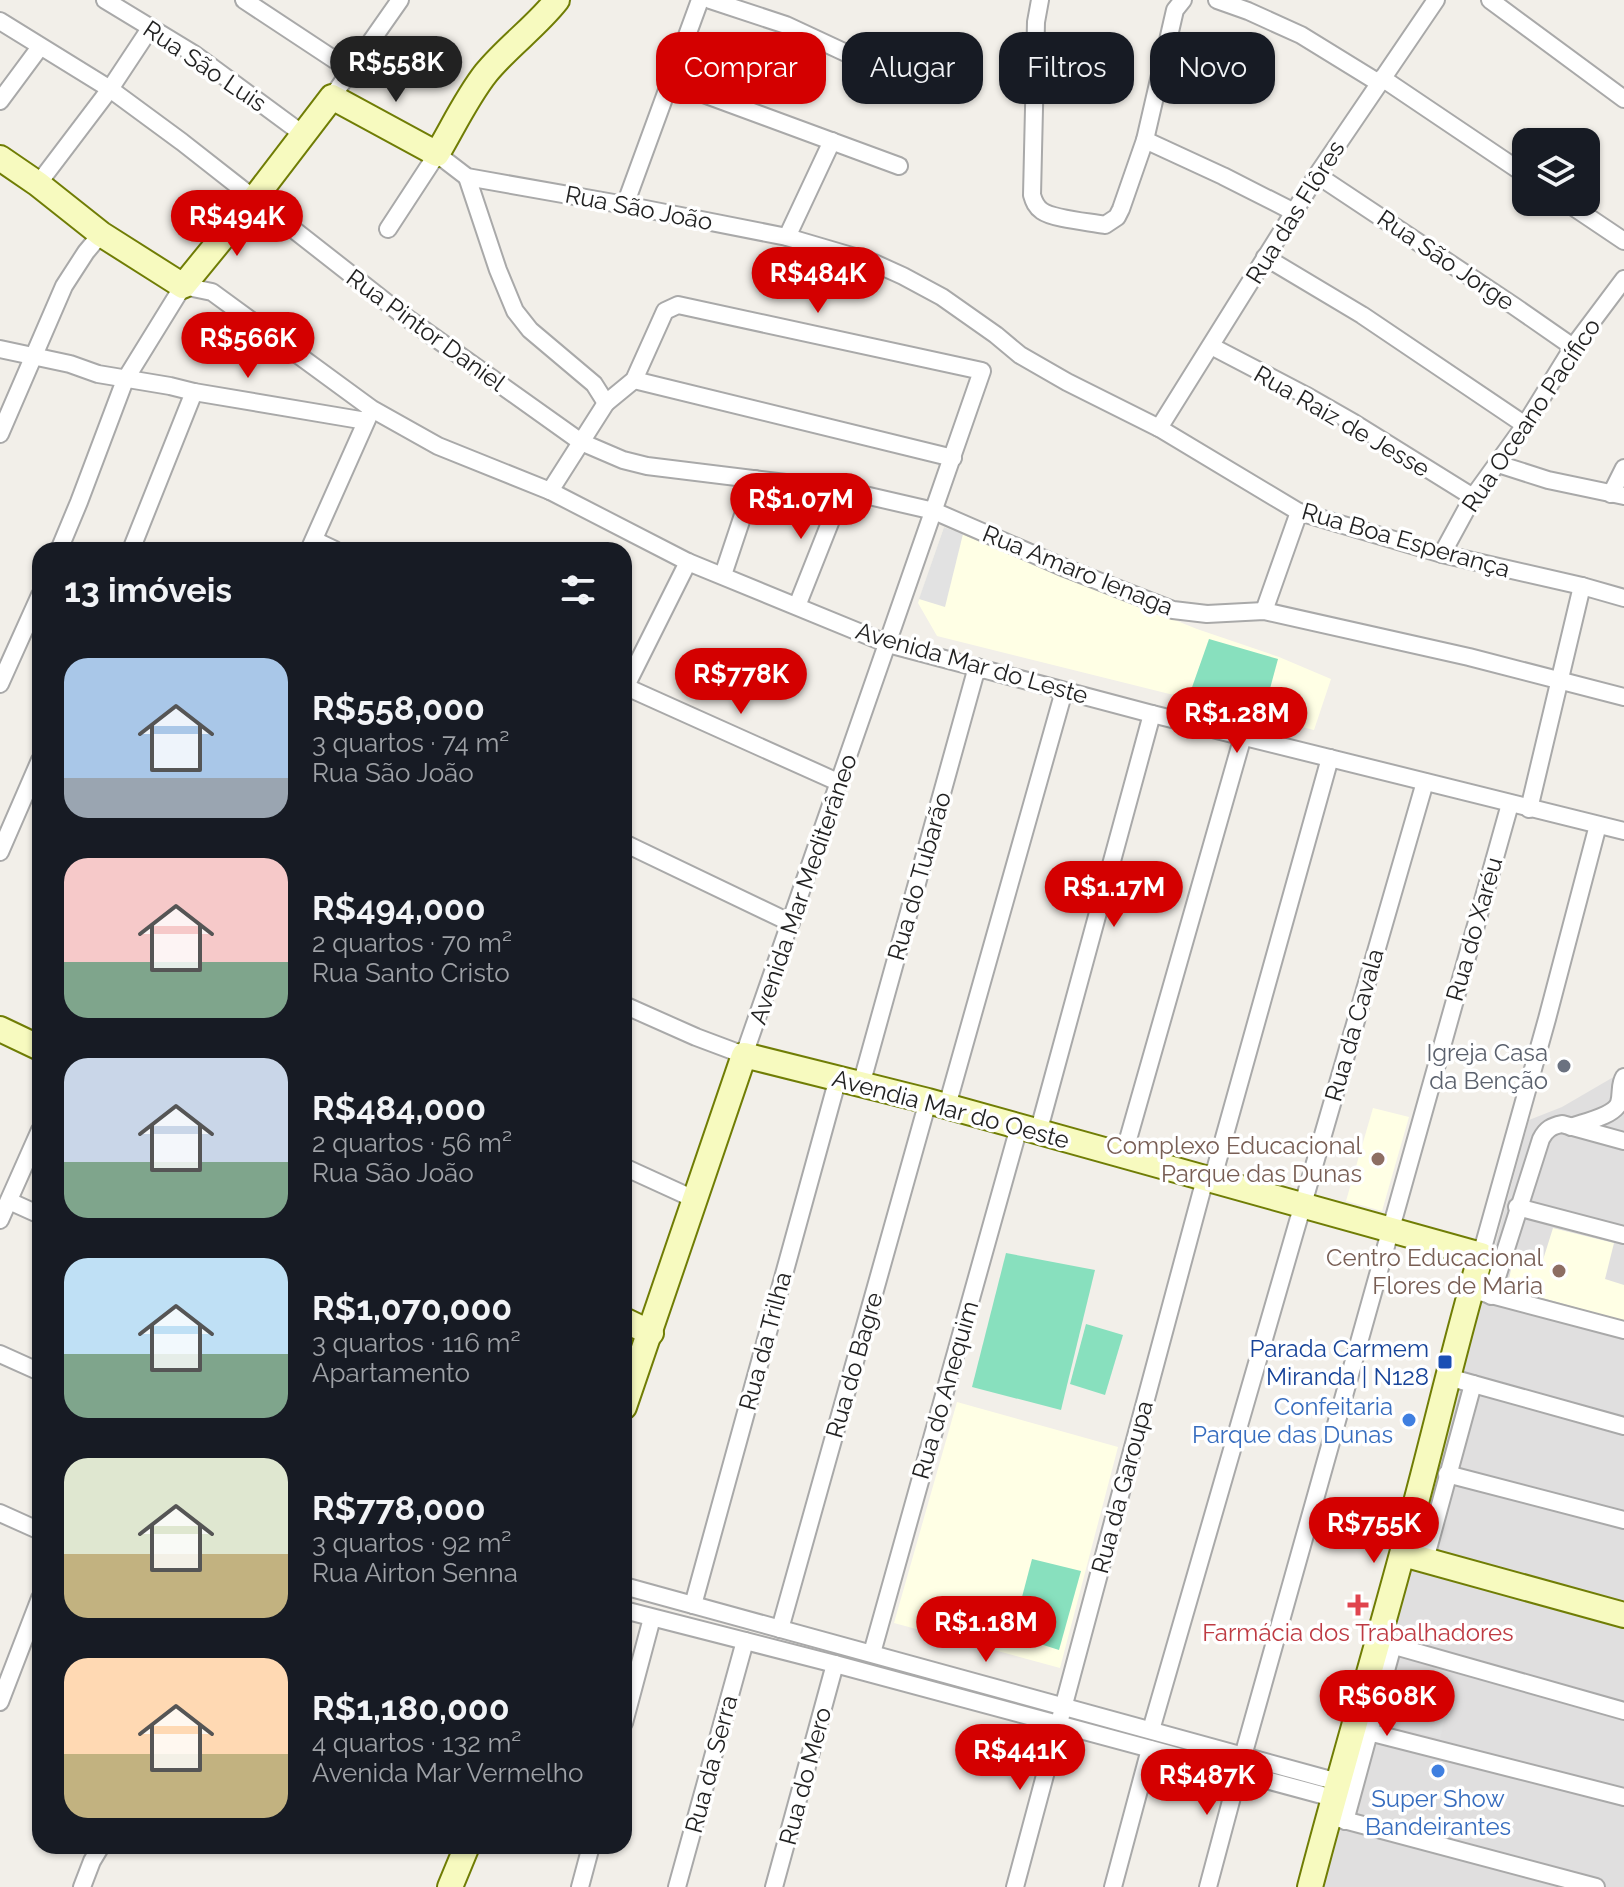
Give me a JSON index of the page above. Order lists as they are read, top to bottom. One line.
{"streets":{"street":["Rua São Luis","Rua São João","Rua das Flôres","Rua São Jorge","Rua Pintor Daniel","Rua Oceano Pacífico","Rua Raiz de Jesse","Rua Boa Esperança","Rua Amaro Ienaga","Avenida Mar do Leste","Rua do Tubarão","Avenida Mar Mediterâneo","Rua do Xaréu","Rua da Cavala","Avendia Mar do Oeste","Rua da Trilha","Rua do Bagre","Rua do Anequim","Rua da Garoupa","Rua da Serra","Rua do Mero"]},"crossings":[["Rua São João","Rua das Flôres"],["Rua São João","Rua Boa Esperança"],["Rua das Flôres","Rua São Jorge"],["Rua das Flôres","Rua Raiz de Jesse"],["Rua das Flôres","Rua Boa Esperança"],["Rua São Jorge","Rua Oceano Pacífico"],["Rua Pintor Daniel","Rua Amaro Ienaga"],["Rua Oceano Pacífico","Rua Raiz de Jesse"],["Rua Oceano Pacífico","Rua Boa Esperança"],["Rua Amaro Ienaga","Avenida Mar Mediterâneo"],["Avenida Mar do Leste","Rua do Tubarão"],["Avenida Mar do Leste","Avenida Mar Mediterâneo"],["Avenida Mar do Leste","Rua do Xaréu"],["Avenida Mar do Leste","Rua da Cavala"],["Avenida Mar do Leste","Rua do Bagre"],["Avenida Mar do Leste","Rua do Anequim"],["Avenida Mar do Leste","Rua da Garoupa"],["Rua do Tubarão","Avendia Mar do Oeste"],["Rua do Tubarão","Rua da Trilha"],["Avenida Mar Mediterâneo","Avendia Mar do Oeste"],["Rua do Xaréu","Avendia Mar do Oeste"],["Rua da Cavala","Avendia Mar do Oeste"],["Avendia Mar do Oeste","Rua da Trilha"],["Avendia Mar do Oeste","Rua do Bagre"],["Avendia Mar do Oeste","Rua do Anequim"],["Avendia Mar do Oeste","Rua da Garoupa"]],"places":{"other":["Igreja Casa da Benção","Complexo Educacional Parque das Dunas","Centro Educacional Flores de Maria","Confeitaria Parque das Dunas","Super Show Bandeirantes"],"transit":["Parada Carmem Miranda | N128"],"health":["Farmácia dos Trabalhadores"]},"page":{"chip":["Comprar","Alugar","Filtros","Novo"],"price":["R$558K","R$494K","R$484K","R$566K","R$1.07M","R$778K","R$1.28M","R$1.17M","R$755K","R$1.18M","R$608K","R$441K","R$487K"],"heading":"13 imóveis","list":[{"name":"R$558,000","note":"3 quartos · 74 m² · Rua São João"},{"name":"R$494,000","note":"2 quartos · 70 m² · Rua Santo Cristo"},{"name":"R$484,000","note":"2 quartos · 56 m² · Rua São João"},{"name":"R$1,070,000","note":"3 quartos · 116 m² · Apartamento"},{"name":"R$778,000","note":"3 quartos · 92 m² · Rua Airton Senna"},{"name":"R$1,180,000","note":"4 quartos · 132 m² · Avenida Mar Vermelho"}]}}
